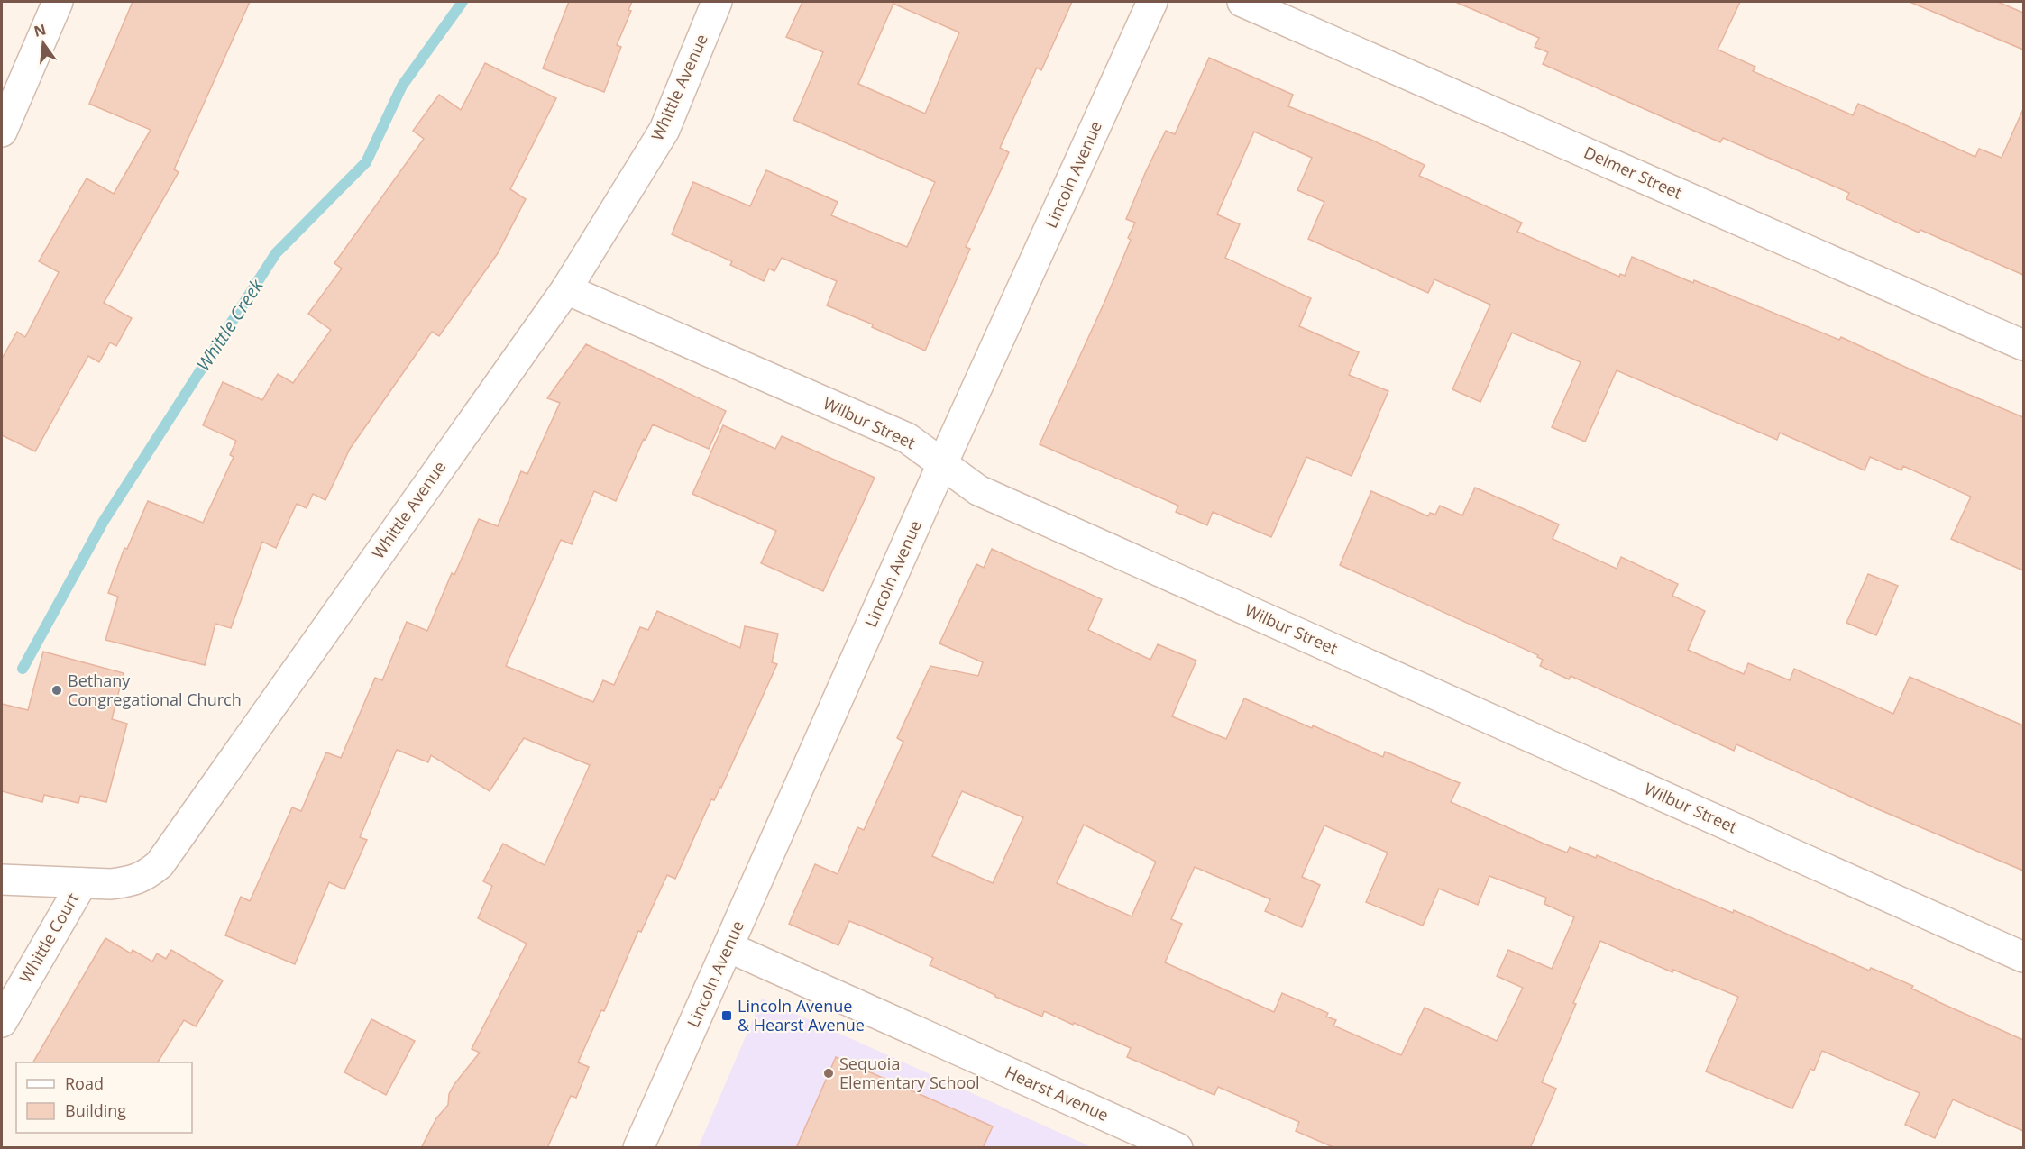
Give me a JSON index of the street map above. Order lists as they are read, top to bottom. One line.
{"streets":{"street":["Whittle Avenue","Delmer Street","Lincoln Avenue","Wilbur Street","Whittle Court","Hearst Avenue"]},"crossings":[["Whittle Avenue","Wilbur Street"],["Whittle Avenue","Whittle Court"],["Lincoln Avenue","Wilbur Street"],["Lincoln Avenue","Hearst Avenue"]],"water":["Whittle Creek"],"places":{"other":["Bethany Congregational Church","Sequoia Elementary School"],"transit":["Lincoln Avenue & Hearst Avenue"]},"legend":["Road","Building"],"north":"top"}
